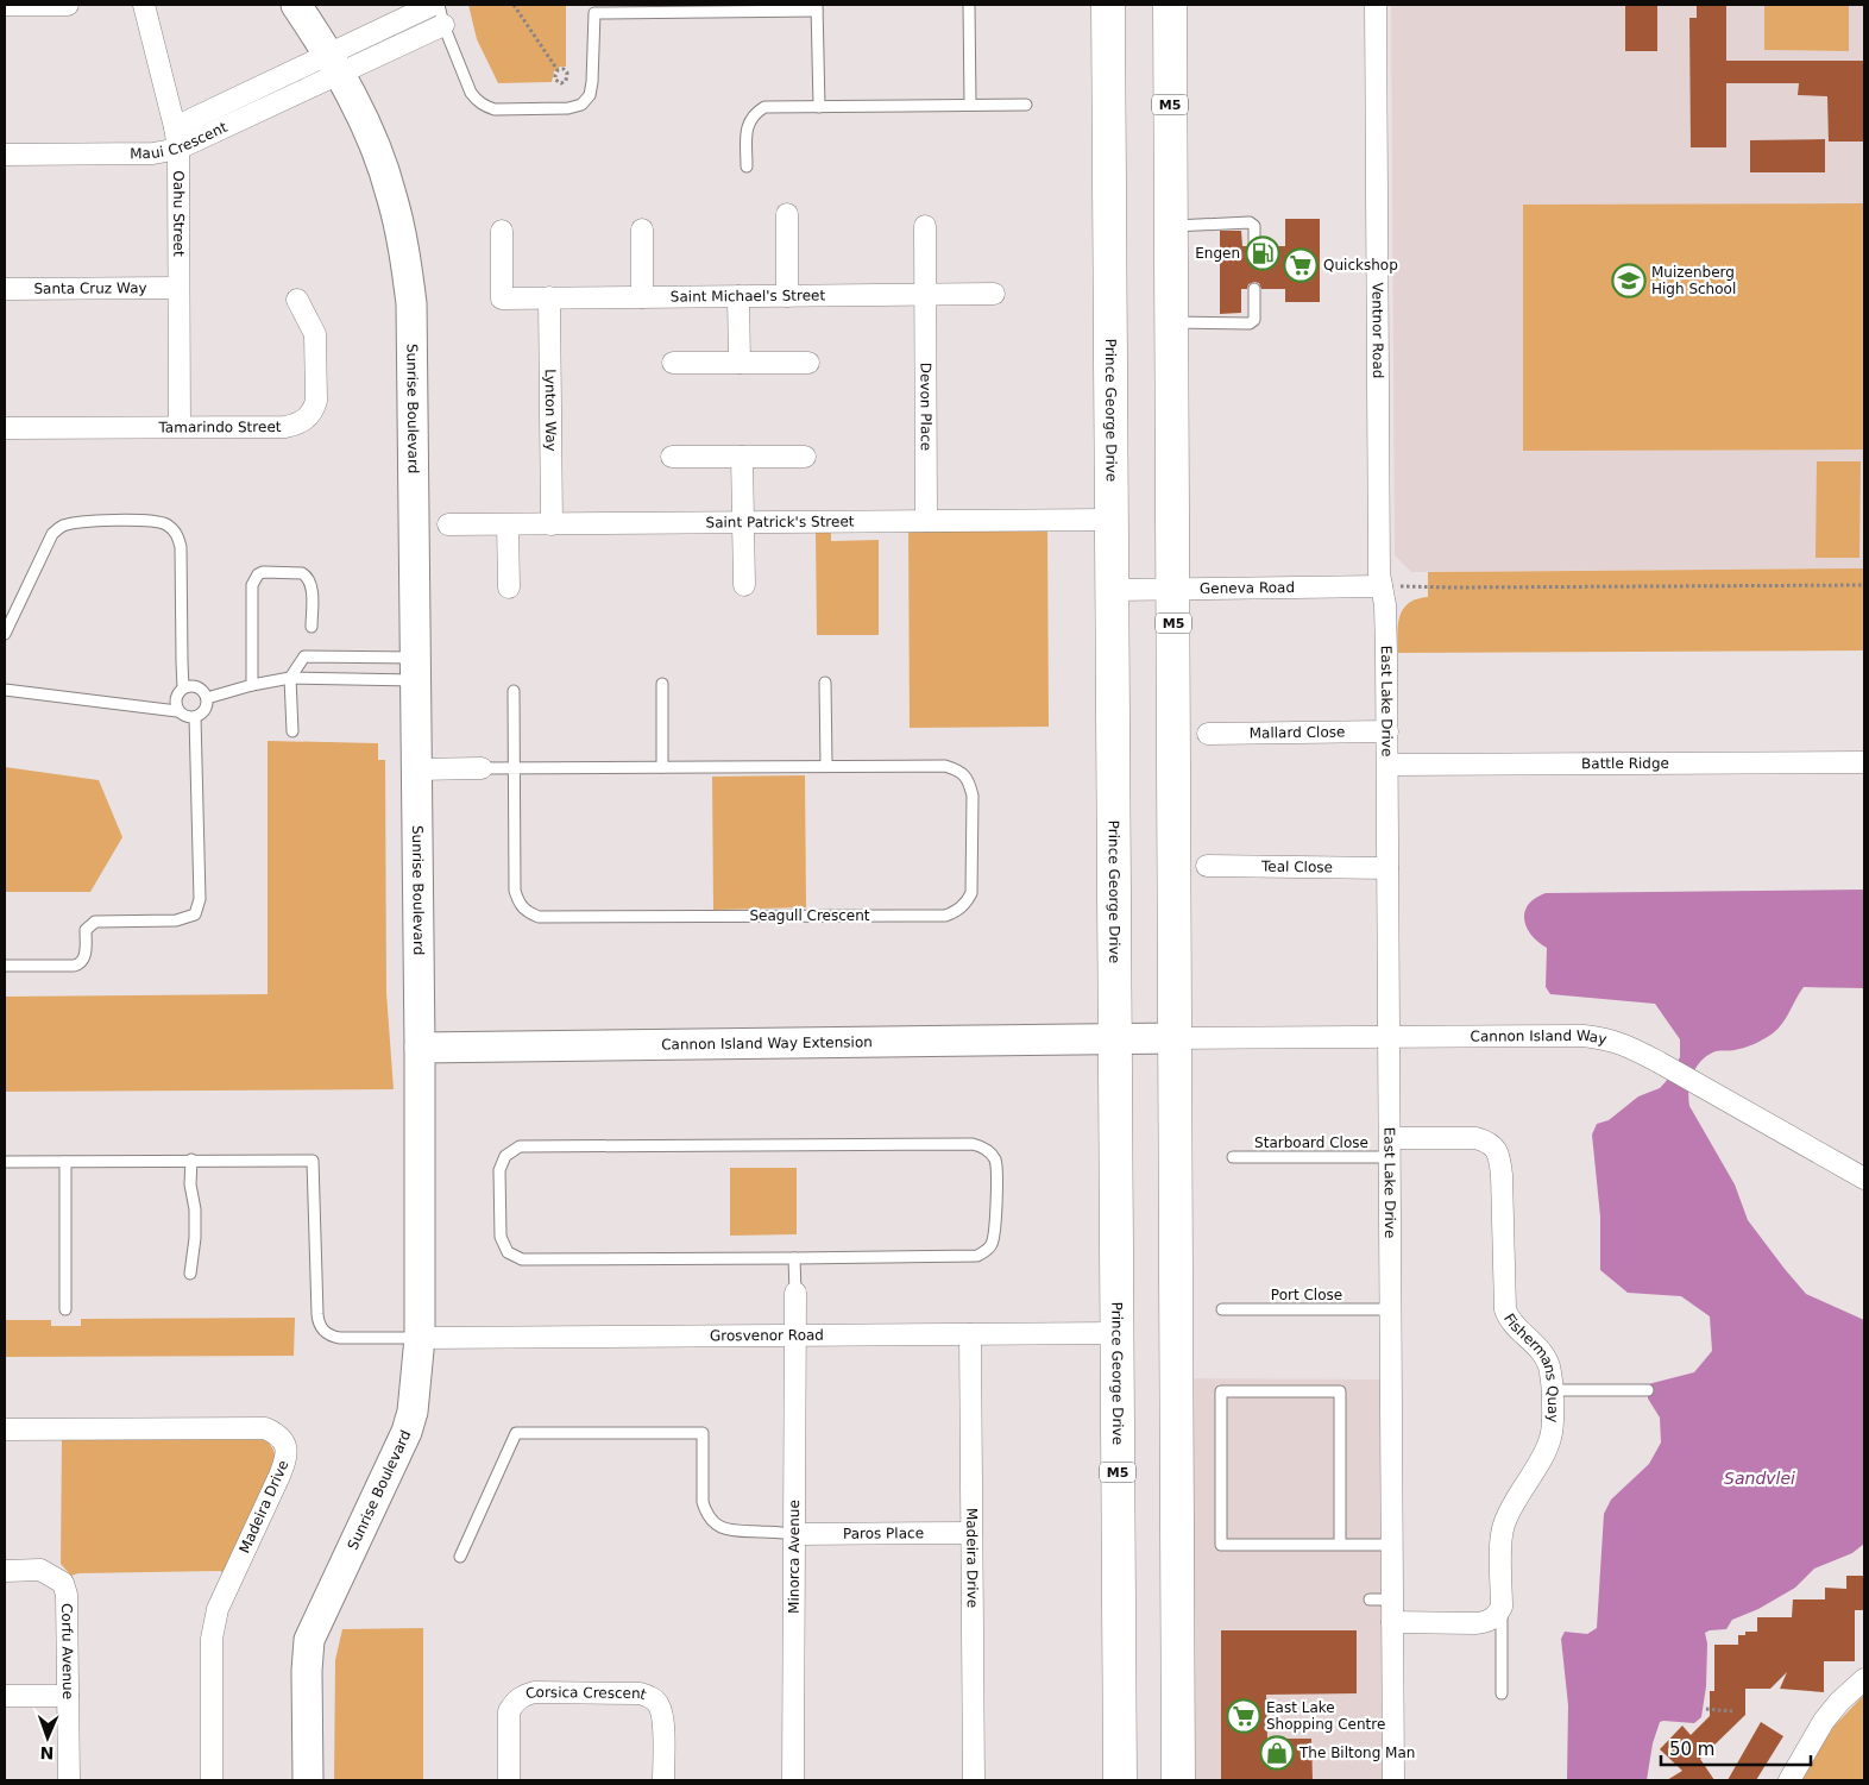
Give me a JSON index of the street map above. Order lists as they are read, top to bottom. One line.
{"streets":{"main road":["M5","Prince George Drive"],"street":["Maui Crescent","Oahu Street","Santa Cruz Way","Saint Michael's Street","Ventnor Road","Devon Place","Sunrise Boulevard","Lynton Way","Tamarindo Street","Saint Patrick's Street","Geneva Road","East Lake Drive","Mallard Close","Battle Ridge","Teal Close","Seagull Crescent","Cannon Island Way","Cannon Island Way Extension","Grosvenor Road","Fishermans Quay","Madeira Drive","Paros Place","Minorca Avenue","Corfu Avenue","Corsica Crescent"],"lane":["Starboard Close","Port Close"]},"crossings":[["M5","Geneva Road"],["M5","Cannon Island Way"],["M5","Cannon Island Way Extension"],["Maui Crescent","Oahu Street"],["Maui Crescent","Sunrise Boulevard"],["Oahu Street","Santa Cruz Way"],["Oahu Street","Tamarindo Street"],["Saint Michael's Street","Devon Place"],["Saint Michael's Street","Lynton Way"],["Ventnor Road","Geneva Road"],["Ventnor Road","East Lake Drive"],["Devon Place","Saint Patrick's Street"],["Sunrise Boulevard","Seagull Crescent"],["Sunrise Boulevard","Cannon Island Way Extension"],["Sunrise Boulevard","Grosvenor Road"],["Lynton Way","Saint Patrick's Street"],["Prince George Drive","Saint Patrick's Street"],["Prince George Drive","Geneva Road"],["Prince George Drive","Cannon Island Way Extension"],["Prince George Drive","Grosvenor Road"],["Geneva Road","East Lake Drive"],["East Lake Drive","Mallard Close"],["East Lake Drive","Battle Ridge"],["East Lake Drive","Teal Close"],["East Lake Drive","Cannon Island Way"],["East Lake Drive","Starboard Close"],["East Lake Drive","Port Close"],["East Lake Drive","Fishermans Quay"],["Cannon Island Way","Cannon Island Way Extension"],["Starboard Close","Fishermans Quay"],["Grosvenor Road","Madeira Drive"],["Grosvenor Road","Minorca Avenue"],["Madeira Drive","Paros Place"],["Paros Place","Minorca Avenue"]],"water":["Sandvlei"],"places":{"fuel station":["Engen"],"supermarket":["Quickshop","East Lake Shopping Centre"],"school or university":["Muizenberg High School"],"shop":["The Biltong Man"]},"scale_bar":"50 m","north":"bottom"}
